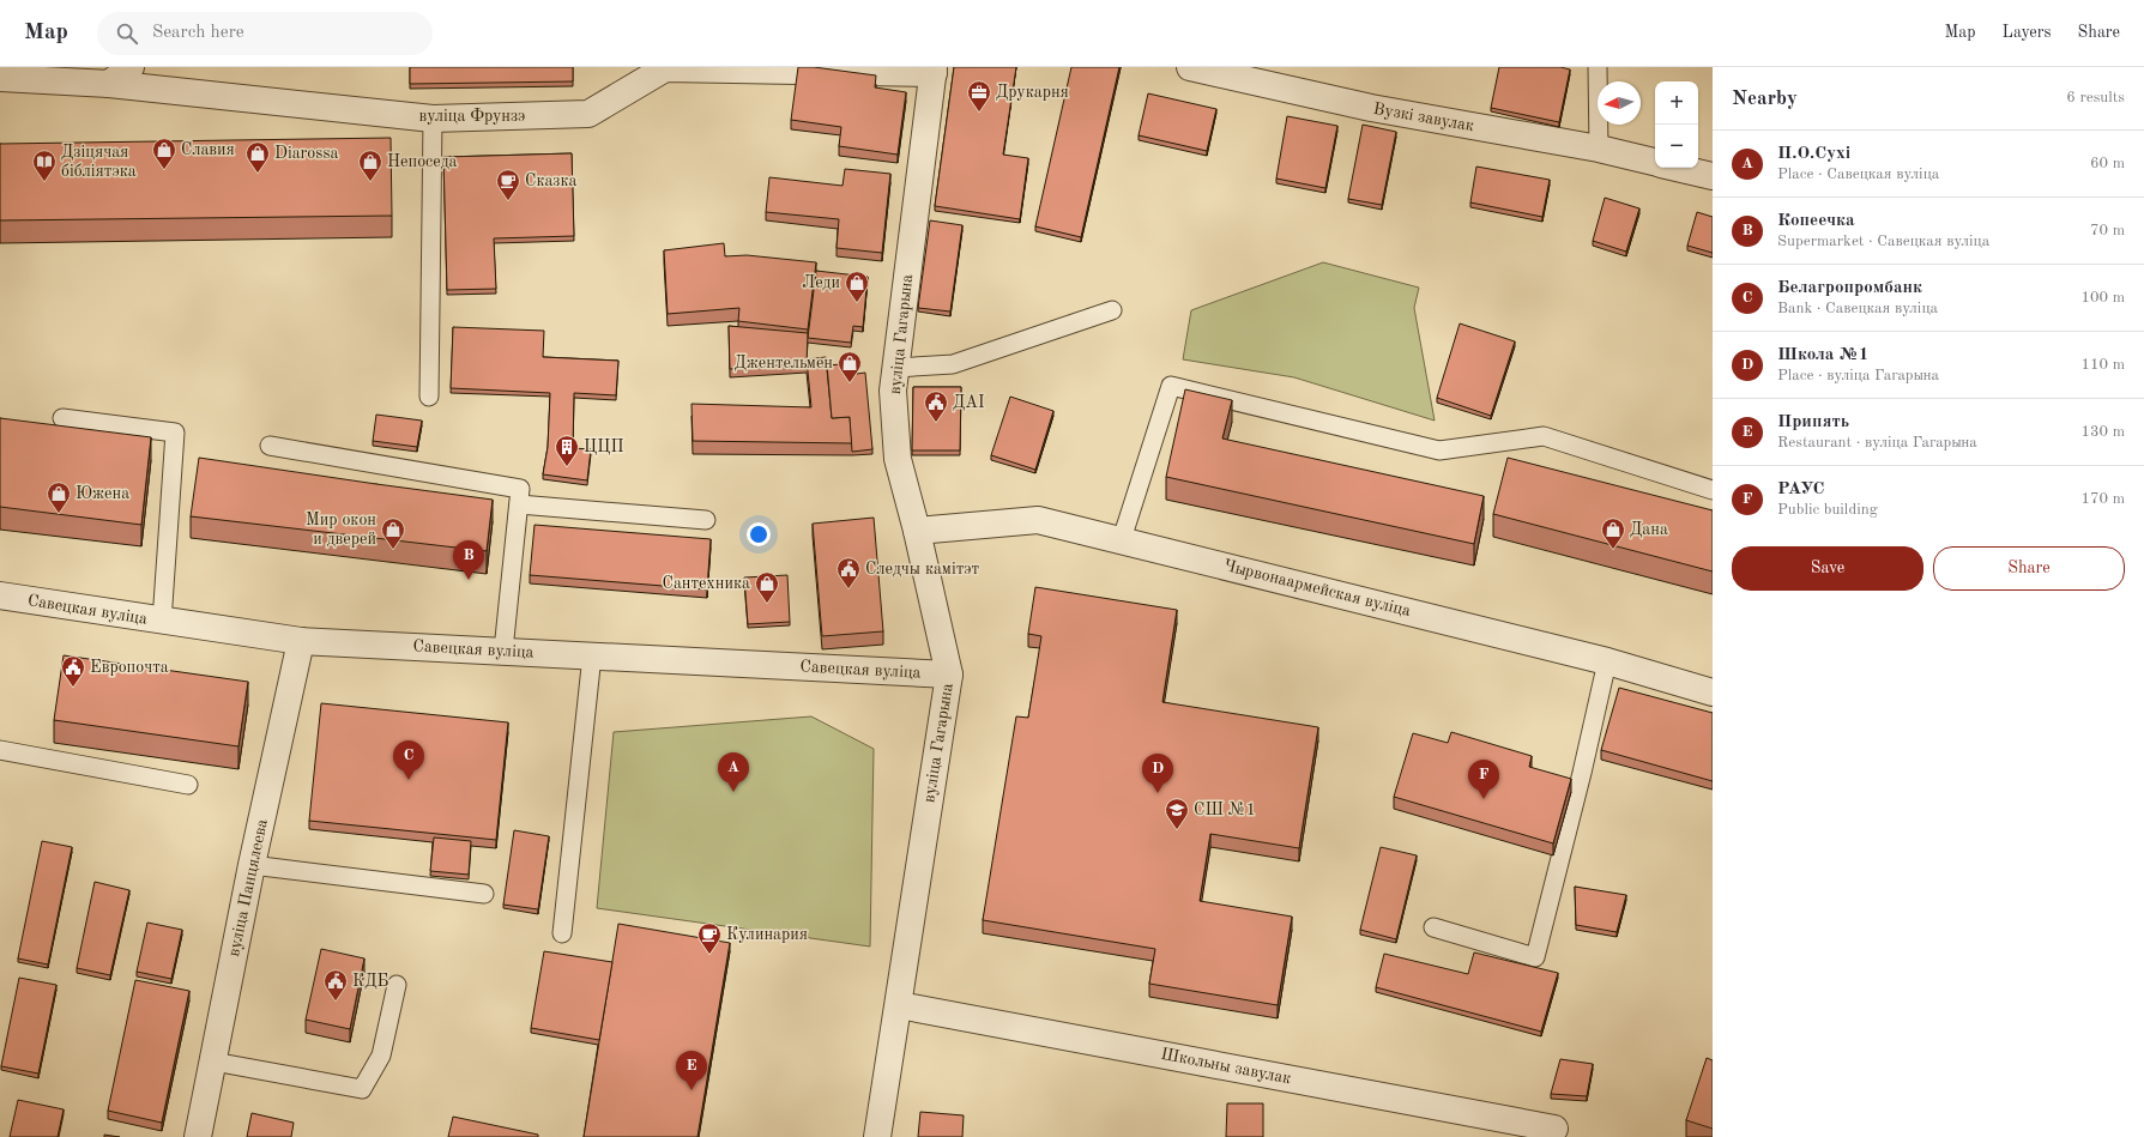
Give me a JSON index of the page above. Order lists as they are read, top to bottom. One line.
{"streets":{"street":["вуліца Фрунзэ","Вузкі завулак","вуліца Гагарына","Чырвонаармейская вуліца","Савецкая вуліца","вуліца Панцялеева","Школьны завулак"]},"crossings":[["вуліца Фрунзэ","вуліца Гагарына"],["вуліца Гагарына","Чырвонаармейская вуліца"],["вуліца Гагарына","Савецкая вуліца"],["вуліца Гагарына","Школьны завулак"],["Савецкая вуліца","вуліца Панцялеева"]],"places":{"office":["Друкарня"],"shop":["Славия","Diarossa","Непоседа","Леди","Джентельмен","Южена","Мир окон и дверей","Дана","Сантехника"],"library":["Дзіцячая бібліятэка"],"cafe":["Сказка","Кулинария"],"public building":["ДАІ","Следчы камітэт","Европочта","КДБ"],"building":["ЦЦП"],"school or university":["СШ №1"]},"north":"left","page":{"header":"Map","search":"Search here","nav":["Map","Layers","Share"],"heading":["Nearby","6 results"],"map_buttons":["+","−"],"list":[{"mark":"A","name":"П.О.Сухі","note":"Place · Савецкая вуліца","value":"60 m"},{"mark":"B","name":"Копеечка","note":"Supermarket · Савецкая вуліца","value":"70 m"},{"mark":"C","name":"Белагропромбанк","note":"Bank · Савецкая вуліца","value":"100 m"},{"mark":"D","name":"Школа №1","note":"Place · вуліца Гагарына","value":"110 m"},{"mark":"E","name":"Припять","note":"Restaurant · вуліца Гагарына","value":"130 m"},{"mark":"F","name":"РАУС","note":"Public building","value":"170 m"}],"buttons":["Save","Share"],"pins":["B","C","A","D","F","E"]}}
